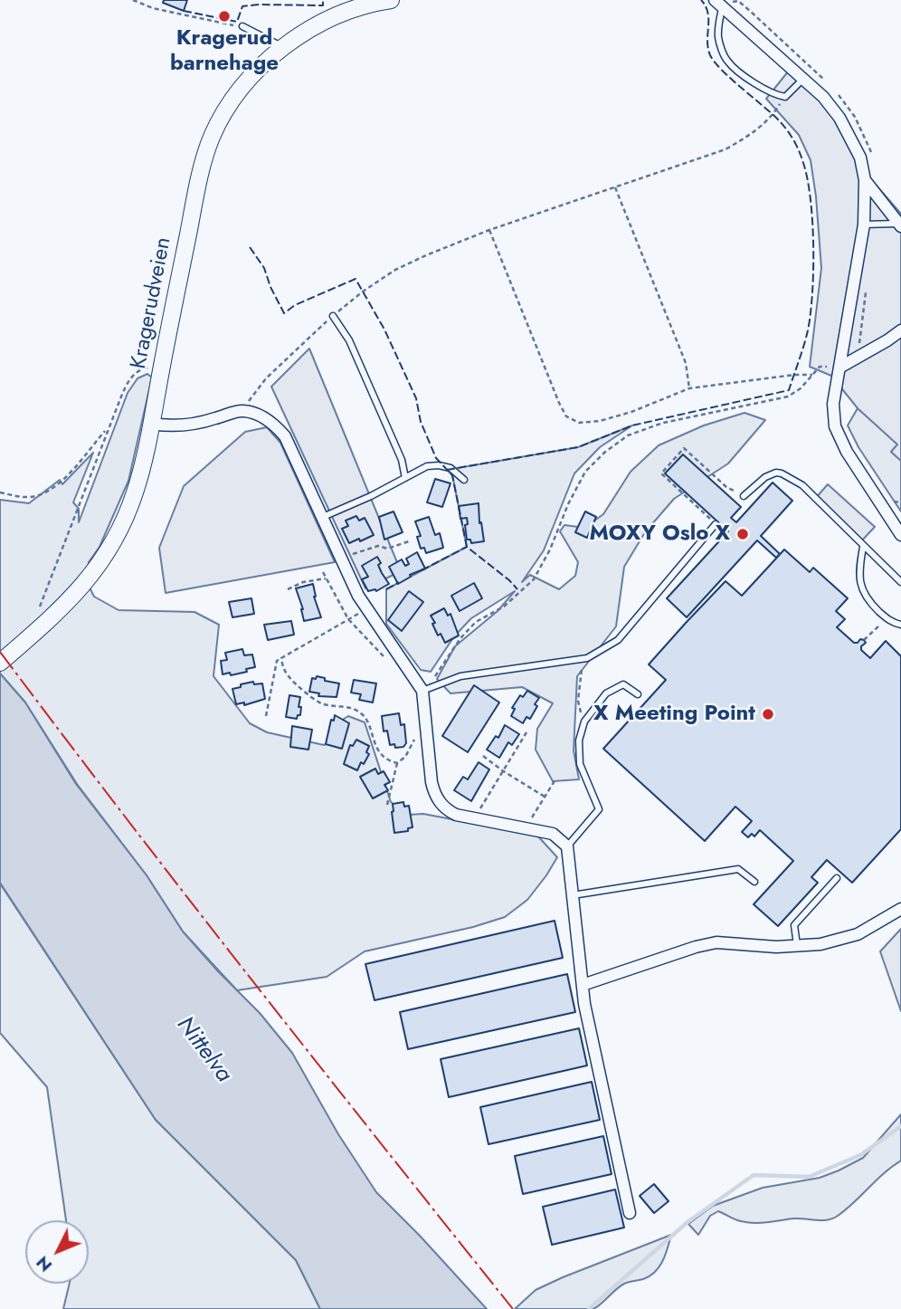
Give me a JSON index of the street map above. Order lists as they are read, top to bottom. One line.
{"streets":{"main road":["Kragerudveien"]},"water":["Nittelva"],"places":["Kragerud barnehage","MOXY Oslo X","X Meeting Point"],"north":"bottom left"}
